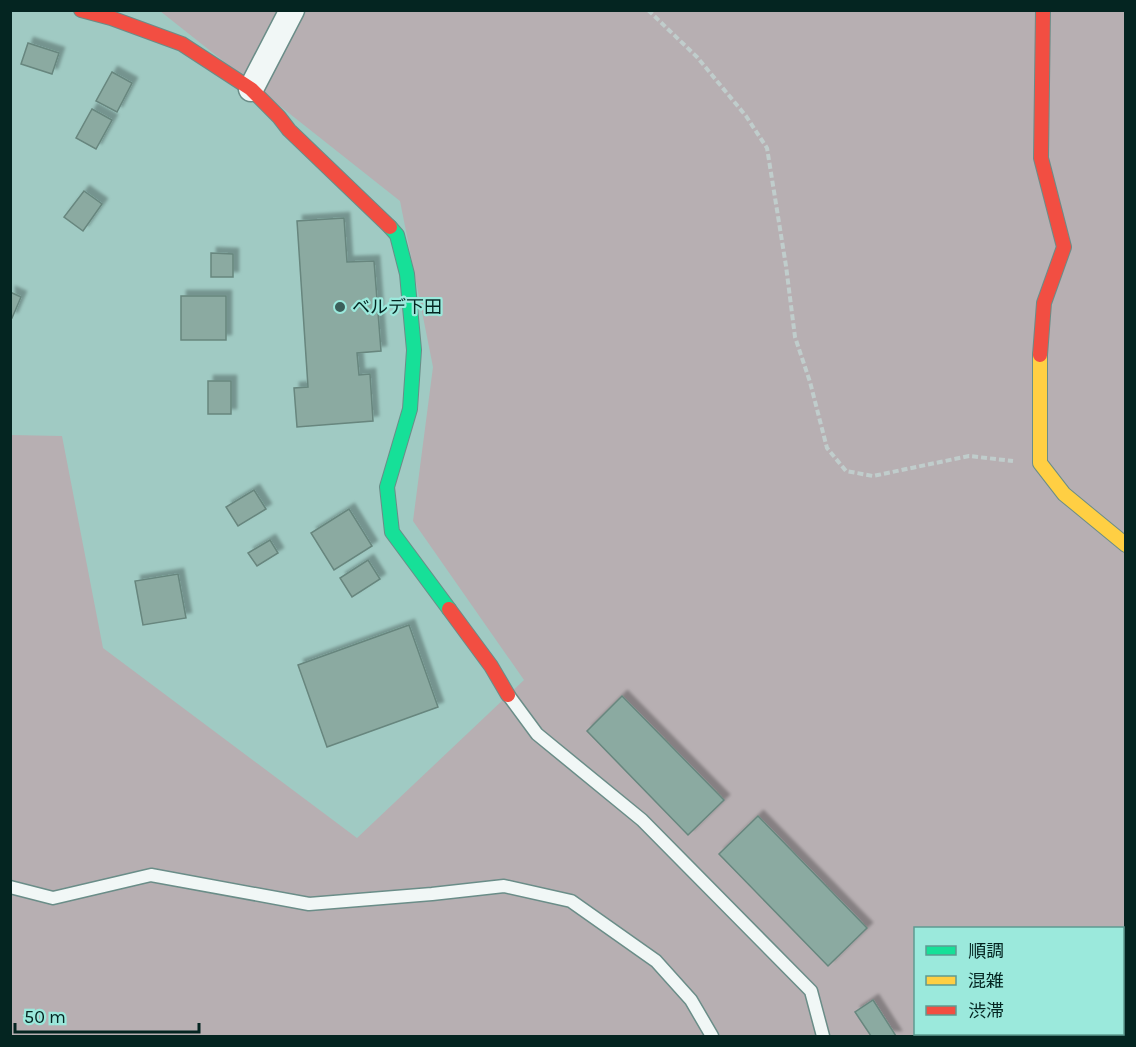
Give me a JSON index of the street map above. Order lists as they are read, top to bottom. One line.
{"places":["ベルデ下田"],"legend":["順調","混雑","渋滞"],"scale_bar":"50 m"}
